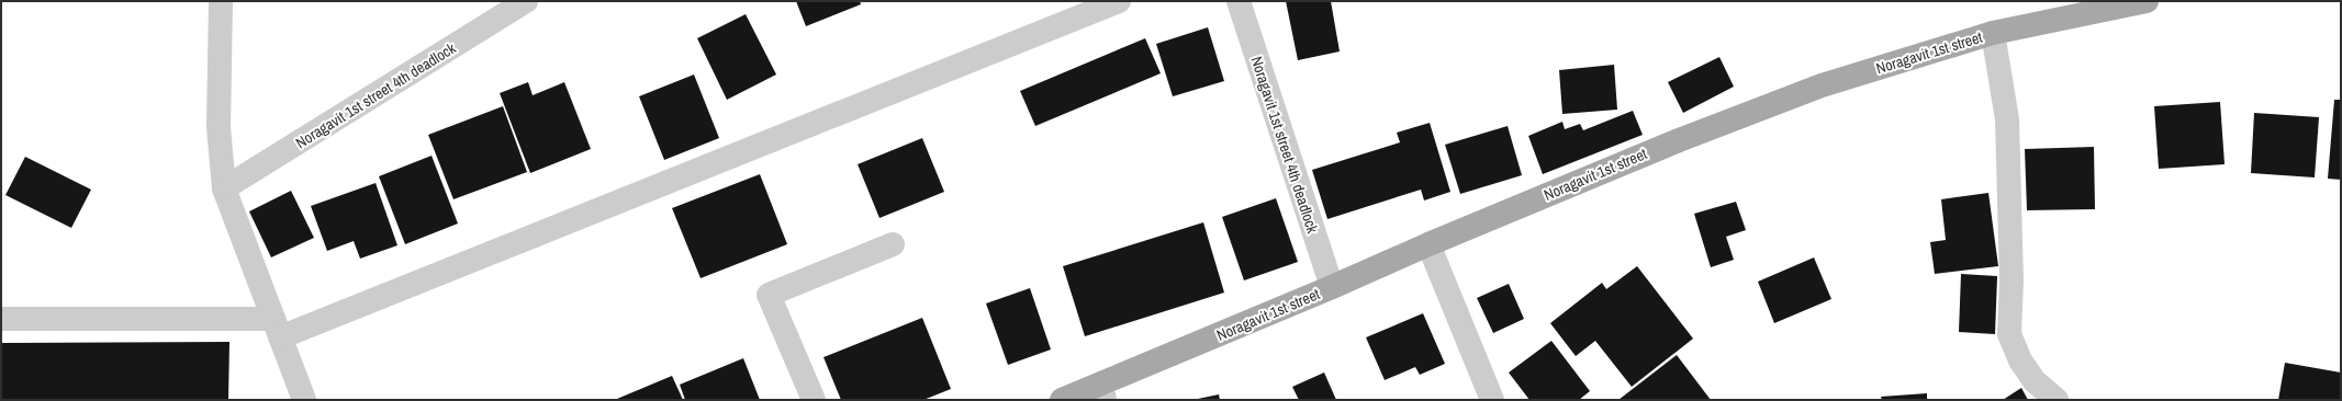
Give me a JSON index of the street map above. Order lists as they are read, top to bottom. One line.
{"streets":{"main road":["Noragavit 1st street"],"street":["Noragavit 1st street 4th deadlock"]},"crossings":[["Noragavit 1st street","Noragavit 1st street 4th deadlock"]]}
